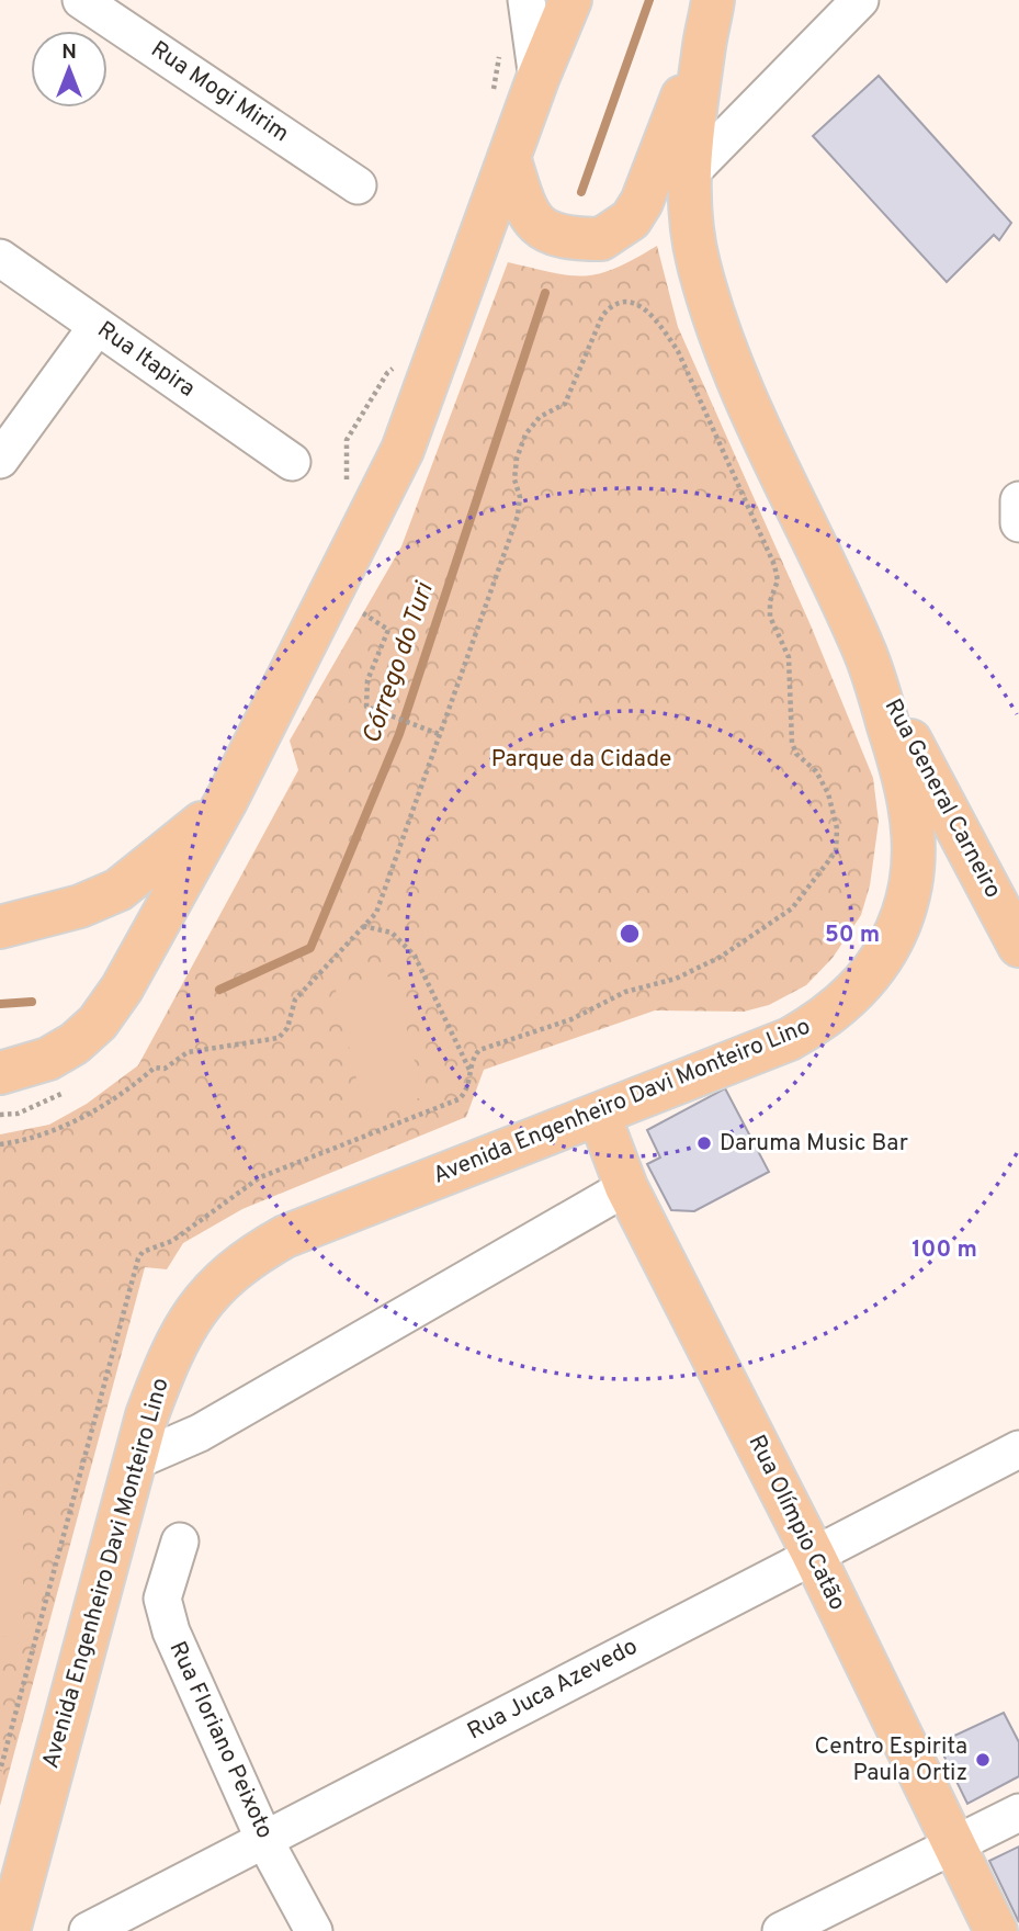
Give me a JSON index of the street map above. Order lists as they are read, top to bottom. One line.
{"streets":{"main road":["Rua General Carneiro","Avenida Engenheiro Davi Monteiro Lino","Rua Olímpio Catão"],"street":["Rua Mogi Mirim","Rua Itapira","Rua Juca Azevedo","Rua Floriano Peixoto"]},"crossings":[["Rua General Carneiro","Avenida Engenheiro Davi Monteiro Lino"],["Avenida Engenheiro Davi Monteiro Lino","Rua Olímpio Catão"],["Rua Olímpio Catão","Rua Juca Azevedo"],["Rua Juca Azevedo","Rua Floriano Peixoto"]],"water":["Córrego do Turi"],"parks":["Parque da Cidade"],"places":["Daruma Music Bar","Centro Espirita Paula Ortiz"],"north":"top","rings":["50 m","100 m"]}
